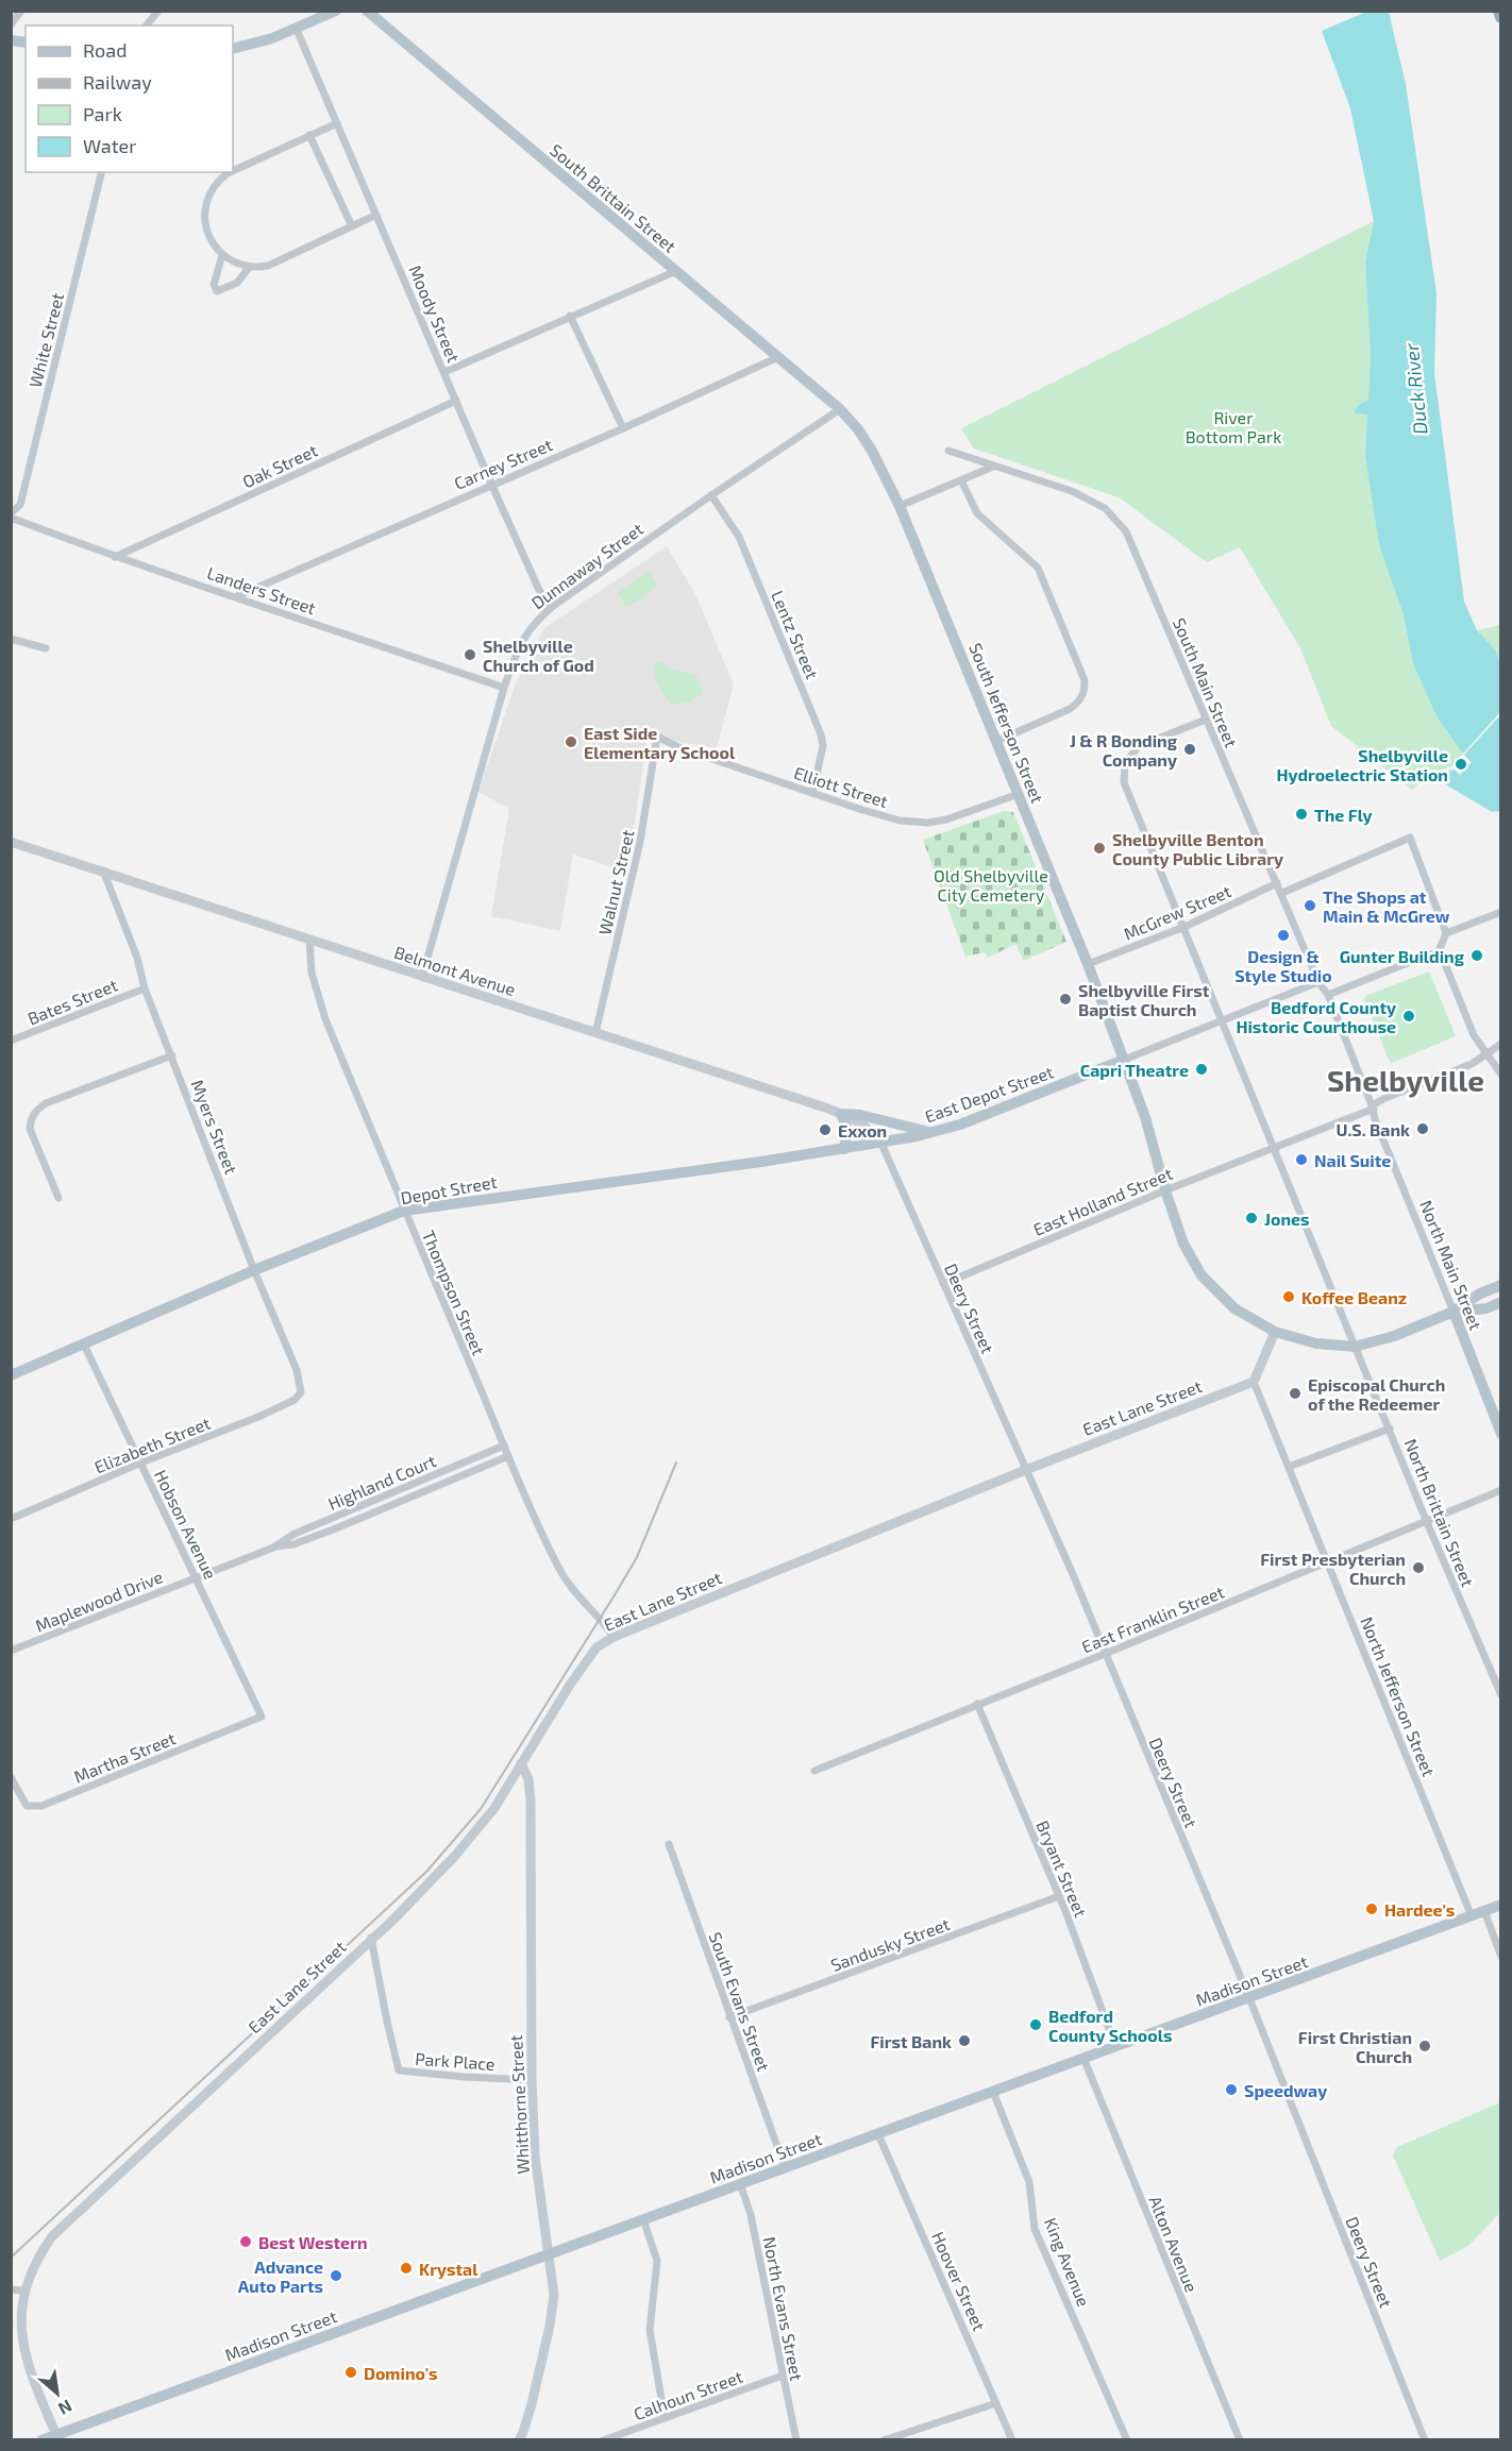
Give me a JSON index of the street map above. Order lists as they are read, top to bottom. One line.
{"streets":{"main road":["South Brittain Street","South Jefferson Street","East Depot Street","Depot Street","North Main Street","Madison Street"],"street":["Moody Street","White Street","Carney Street","Oak Street","Dunnaway Street","Landers Street","Lentz Street","South Main Street","Elliott Street","Walnut Street","McGrew Street","Belmont Avenue","Bates Street","Myers Street","East Holland Street","Thompson Street","Deery Street","East Lane Street","Elizabeth Street","Highland Court","North Brittain Street","Hobson Avenue","Maplewood Drive","East Franklin Street","North Jefferson Street","Martha Street","Bryant Street","Sandusky Street","South Evans Street","Park Place","Whitthorne Street","Alton Avenue","King Avenue","Hoover Street","North Evans Street","Calhoun Street"]},"crossings":[["South Brittain Street","Carney Street"],["South Brittain Street","Dunnaway Street"],["South Brittain Street","South Jefferson Street"],["Moody Street","Carney Street"],["Moody Street","Oak Street"],["Moody Street","Dunnaway Street"],["White Street","Landers Street"],["Carney Street","Landers Street"],["Oak Street","Landers Street"],["Dunnaway Street","Landers Street"],["Dunnaway Street","Lentz Street"],["Dunnaway Street","South Jefferson Street"],["Dunnaway Street","Belmont Avenue"],["Lentz Street","Elliott Street"],["South Main Street","McGrew Street"],["South Main Street","East Depot Street"],["South Main Street","North Main Street"],["South Jefferson Street","Elliott Street"],["South Jefferson Street","McGrew Street"],["South Jefferson Street","East Depot Street"],["Elliott Street","Walnut Street"],["Walnut Street","Belmont Avenue"],["Belmont Avenue","East Depot Street"],["Belmont Avenue","Myers Street"],["Belmont Avenue","Depot Street"],["Belmont Avenue","Thompson Street"],["Belmont Avenue","Deery Street"],["Bates Street","Myers Street"],["East Depot Street","Depot Street"],["East Depot Street","Deery Street"],["East Depot Street","North Brittain Street"],["Myers Street","Depot Street"],["Myers Street","Elizabeth Street"],["Depot Street","Thompson Street"],["Depot Street","Deery Street"],["Depot Street","Hobson Avenue"],["East Holland Street","North Main Street"],["East Holland Street","Deery Street"],["East Holland Street","North Brittain Street"],["Thompson Street","East Lane Street"],["Thompson Street","Highland Court"],["Deery Street","East Lane Street"],["Deery Street","East Franklin Street"],["Deery Street","Madison Street"],["East Lane Street","North Jefferson Street"],["East Lane Street","Madison Street"],["East Lane Street","Park Place"],["East Lane Street","Whitthorne Street"],["Elizabeth Street","Hobson Avenue"],["Highland Court","Hobson Avenue"],["Highland Court","Maplewood Drive"],["North Brittain Street","East Franklin Street"],["Hobson Avenue","Maplewood Drive"],["Hobson Avenue","Martha Street"],["East Franklin Street","North Jefferson Street"],["East Franklin Street","Bryant Street"],["North Jefferson Street","Madison Street"],["Bryant Street","Sandusky Street"],["Bryant Street","Madison Street"],["Sandusky Street","South Evans Street"],["Madison Street","South Evans Street"],["Madison Street","Whitthorne Street"],["Madison Street","Alton Avenue"],["Madison Street","King Avenue"],["Madison Street","Hoover Street"],["Madison Street","North Evans Street"],["Park Place","Whitthorne Street"],["North Evans Street","Calhoun Street"]],"districts":["Shelbyville"],"water":["Duck River"],"parks":["River Bottom Park","Old Shelbyville City Cemetery"],"places":["Shelbyville Church of God","East Side Elementary School","J & R Bonding Company","Shelbyville Hydroelectric Station","The Fly","Shelbyville Benton County Public Library","The Shops at Main & McGrew","Design & Style Studio","Gunter Building","Shelbyville First Baptist Church","Bedford County Historic Courthouse","Capri Theatre","U.S. Bank","Exxon","Nail Suite","Jones","Koffee Beanz","Episcopal Church of the Redeemer","First Presbyterian Church","Hardee's","Bedford County Schools","First Bank","First Christian Church","Speedway","Best Western","Krystal","Advance Auto Parts","Domino's"],"legend":["Road","Railway","Park","Water"],"north":"bottom right"}
